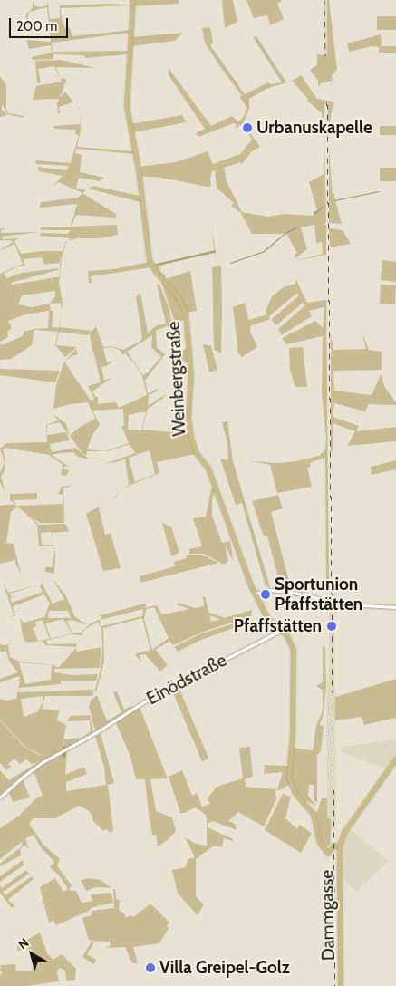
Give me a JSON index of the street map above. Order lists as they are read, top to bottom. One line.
{"streets":{"main road":["Weinbergstraße","Dammgasse"],"street":["Einödstraße"]},"crossings":[["Weinbergstraße","Einödstraße"],["Weinbergstraße","Dammgasse"]],"places":["Urbanuskapelle","Sportunion Pfaffstätten","Pfaffstätten","Villa Greipel-Golz"],"scale_bar":"200 m","north":"top left"}
